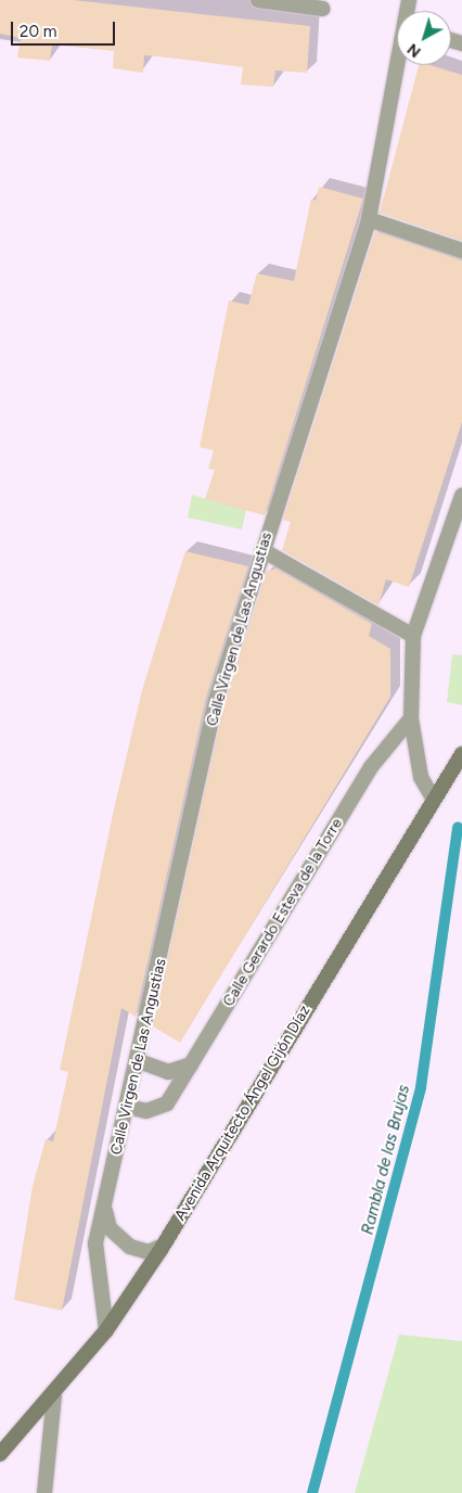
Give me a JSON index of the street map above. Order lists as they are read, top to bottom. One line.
{"streets":{"main road":["Avenida Arquitecto Ángel Gijón Díaz"],"street":["Calle Virgen de Las Angustias","Calle Gerardo Esteva de la Torre"]},"crossings":[["Calle Virgen de Las Angustias","Calle Gerardo Esteva de la Torre"],["Calle Virgen de Las Angustias","Avenida Arquitecto Ángel Gijón Díaz"]],"water":["Rambla de las Brujas"],"scale_bar":"20 m","north":"bottom left"}
